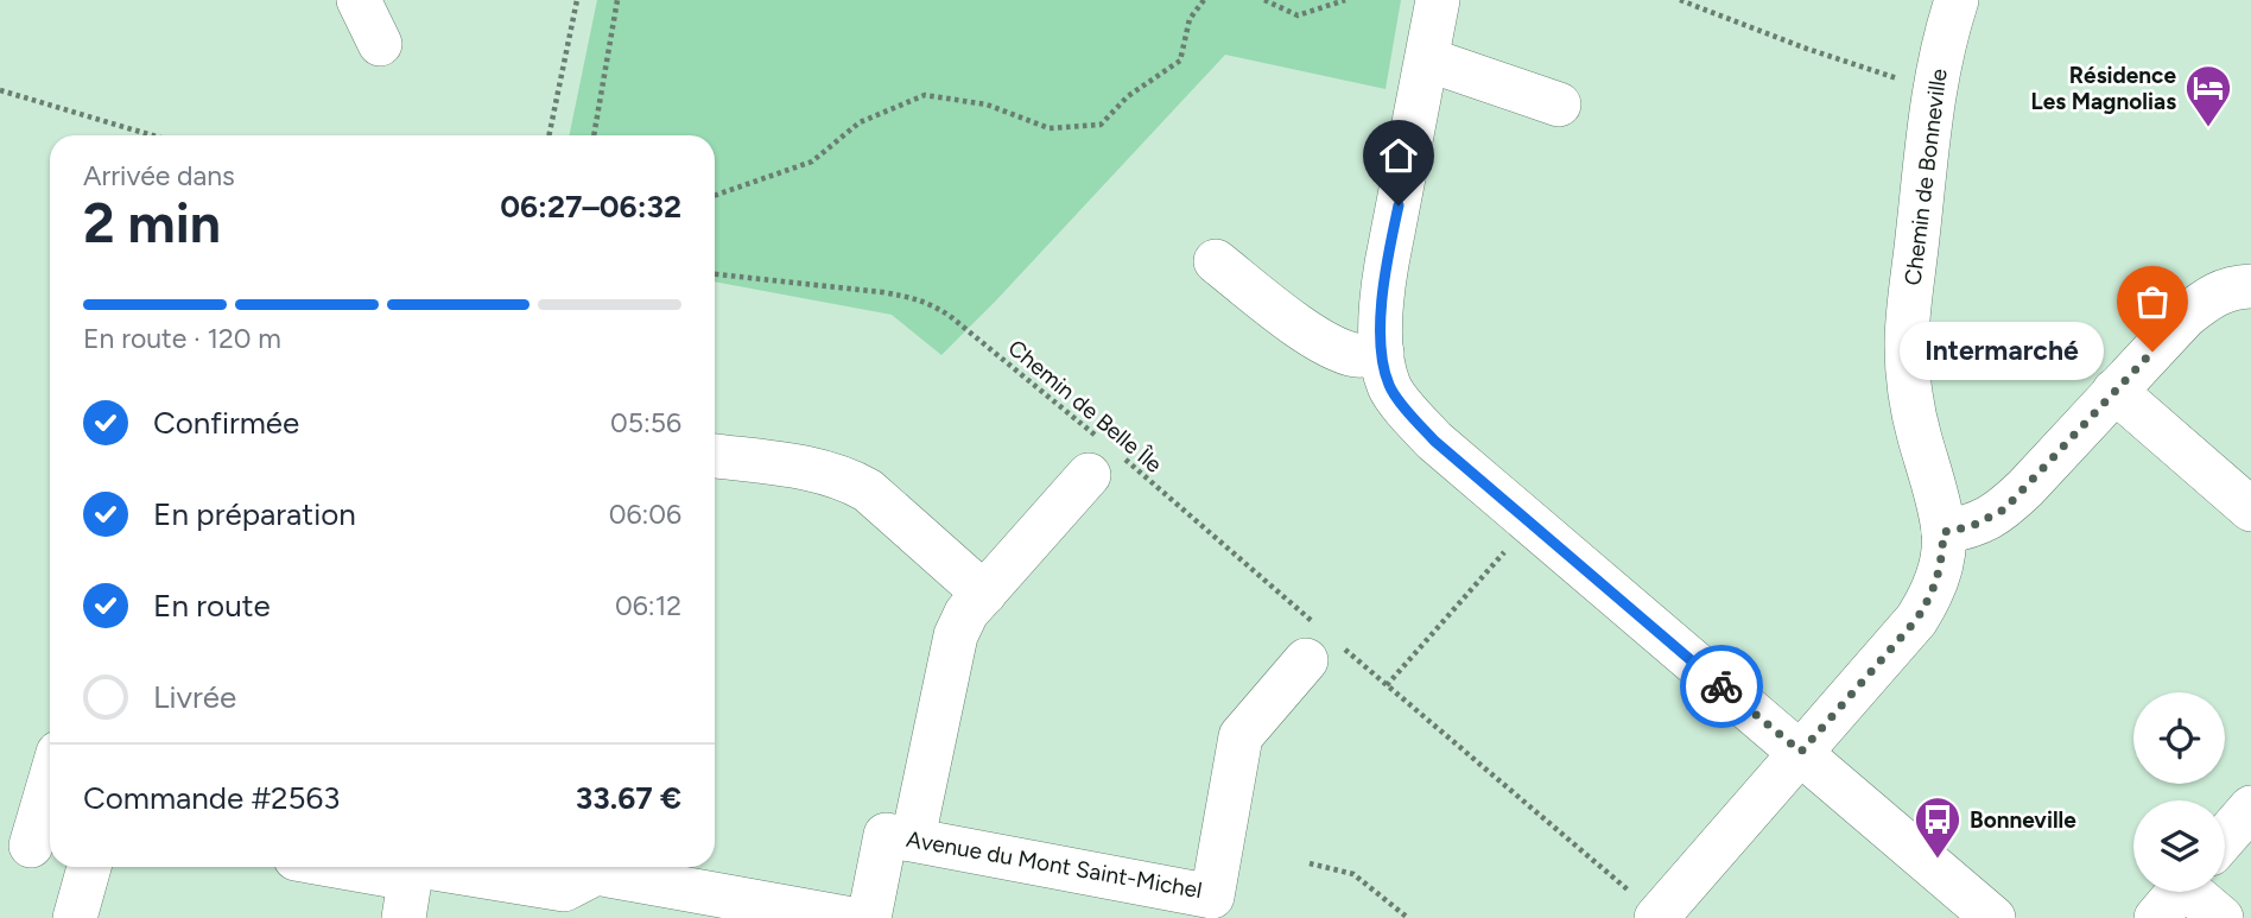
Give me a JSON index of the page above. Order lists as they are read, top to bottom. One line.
{"streets":{"street":["Chemin de Bonneville","Avenue du Mont Saint-Michel"],"path":["Chemin de Belle Île"]},"crossings":[["Chemin de Bonneville","Chemin de Belle Île"],["Chemin de Belle Île","Avenue du Mont Saint-Michel"]],"places":{"hotel":["Résidence Les Magnolias"],"other":["Intermarché"],"bus stop":["Bonneville"]},"page":{"heading":["2 min","Arrivée dans","06:27–06:32"],"panel":["Commande #2563","33.67 €"],"bar":"En route · 120 m","bubble":"Intermarché","list":[["Confirmée","05:56"],["En préparation","06:06"],["En route","06:12"],"Livrée"]}}
